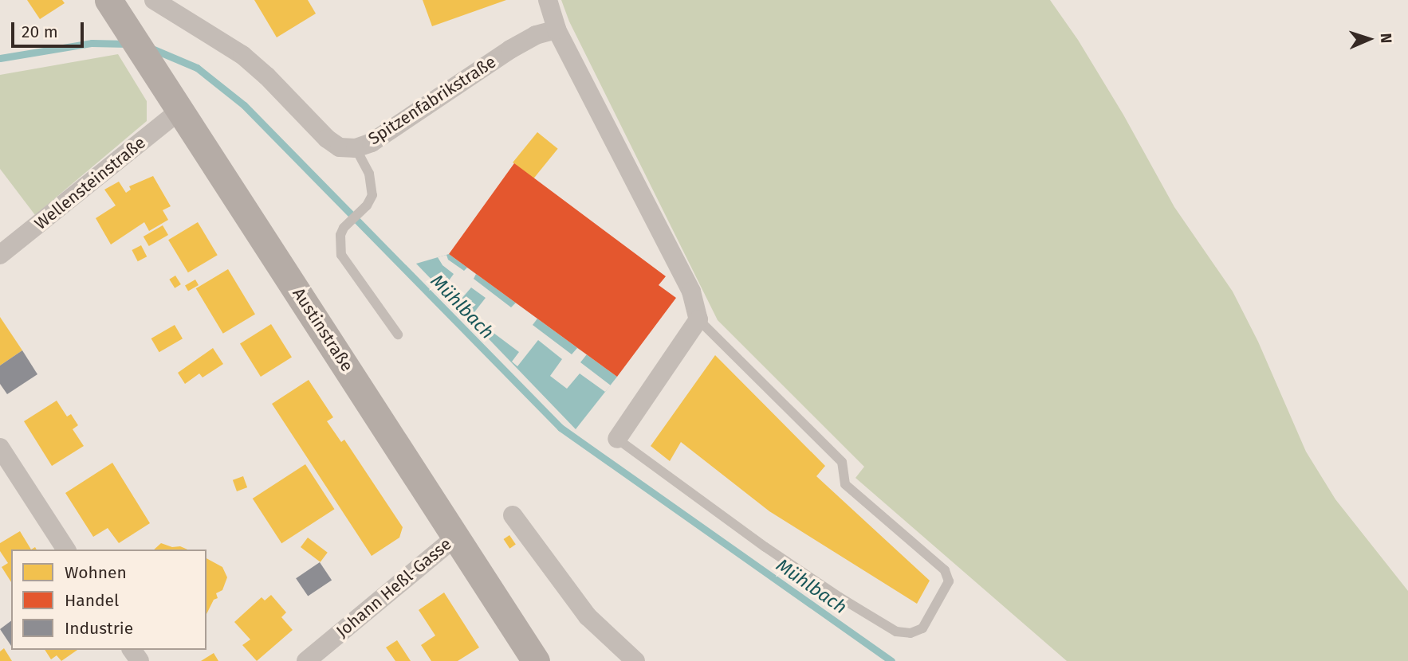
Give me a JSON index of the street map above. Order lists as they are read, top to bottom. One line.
{"streets":{"main road":["Austinstraße"],"street":["Spitzenfabrikstraße","Wellensteinstraße","Johann Heßl-Gasse"]},"crossings":[["Wellensteinstraße","Austinstraße"],["Austinstraße","Johann Heßl-Gasse"]],"water":["Mühlbach"],"legend":["Wohnen","Handel","Industrie"],"scale_bar":"20 m","north":"right"}
